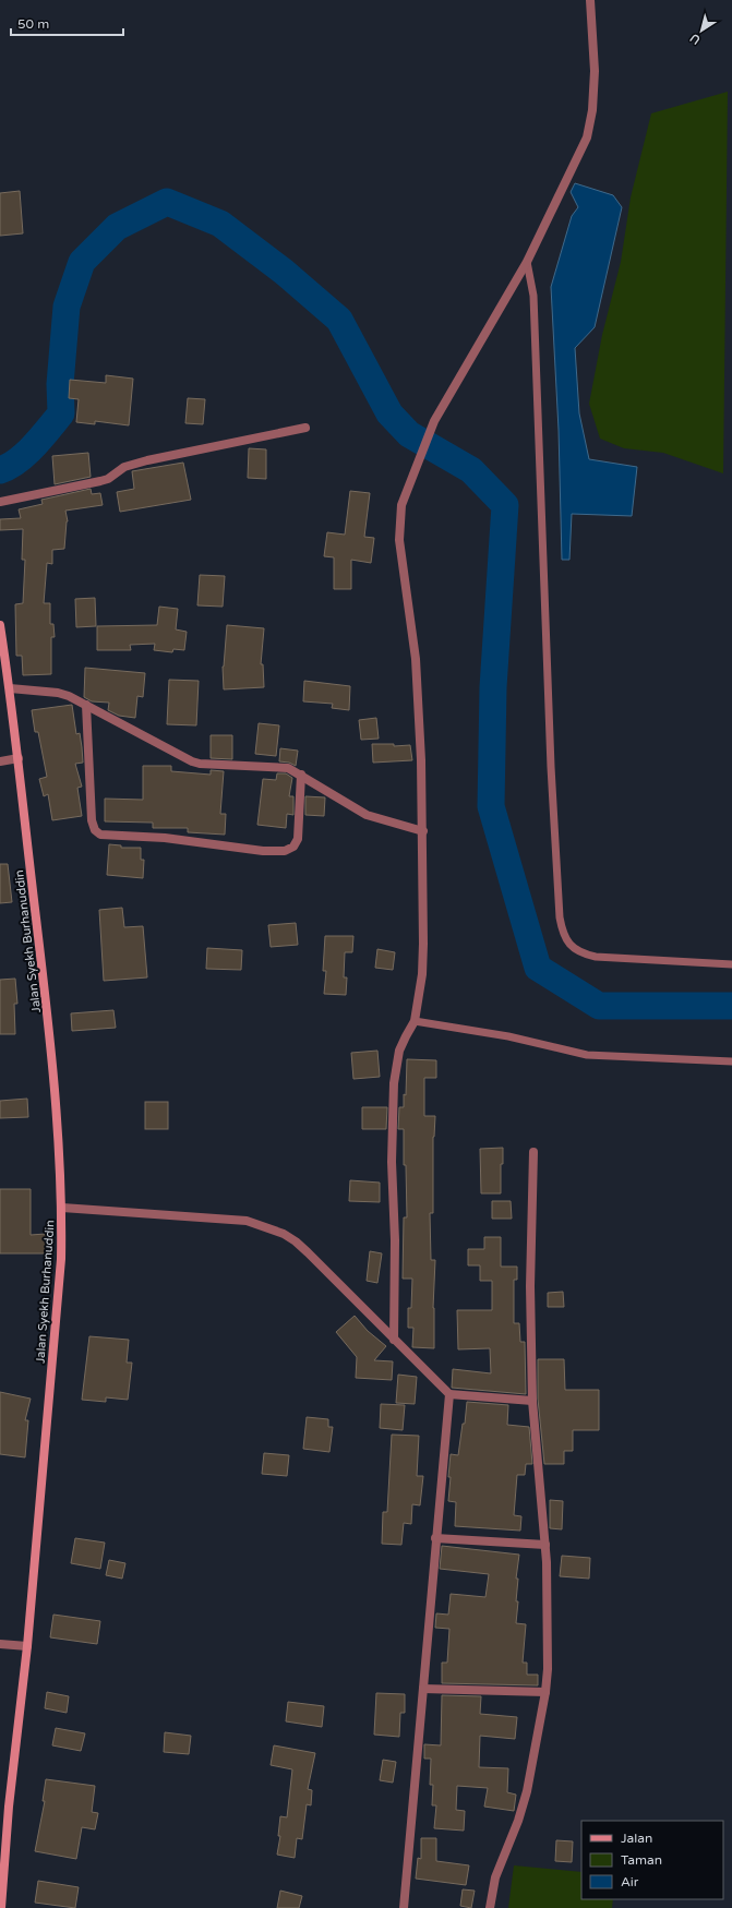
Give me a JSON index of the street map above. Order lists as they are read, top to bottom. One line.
{"streets":{"main road":["Jalan Syekh Burhanuddin"]},"legend":["Jalan","Taman","Air"],"scale_bar":"50 m","north":"bottom left"}
